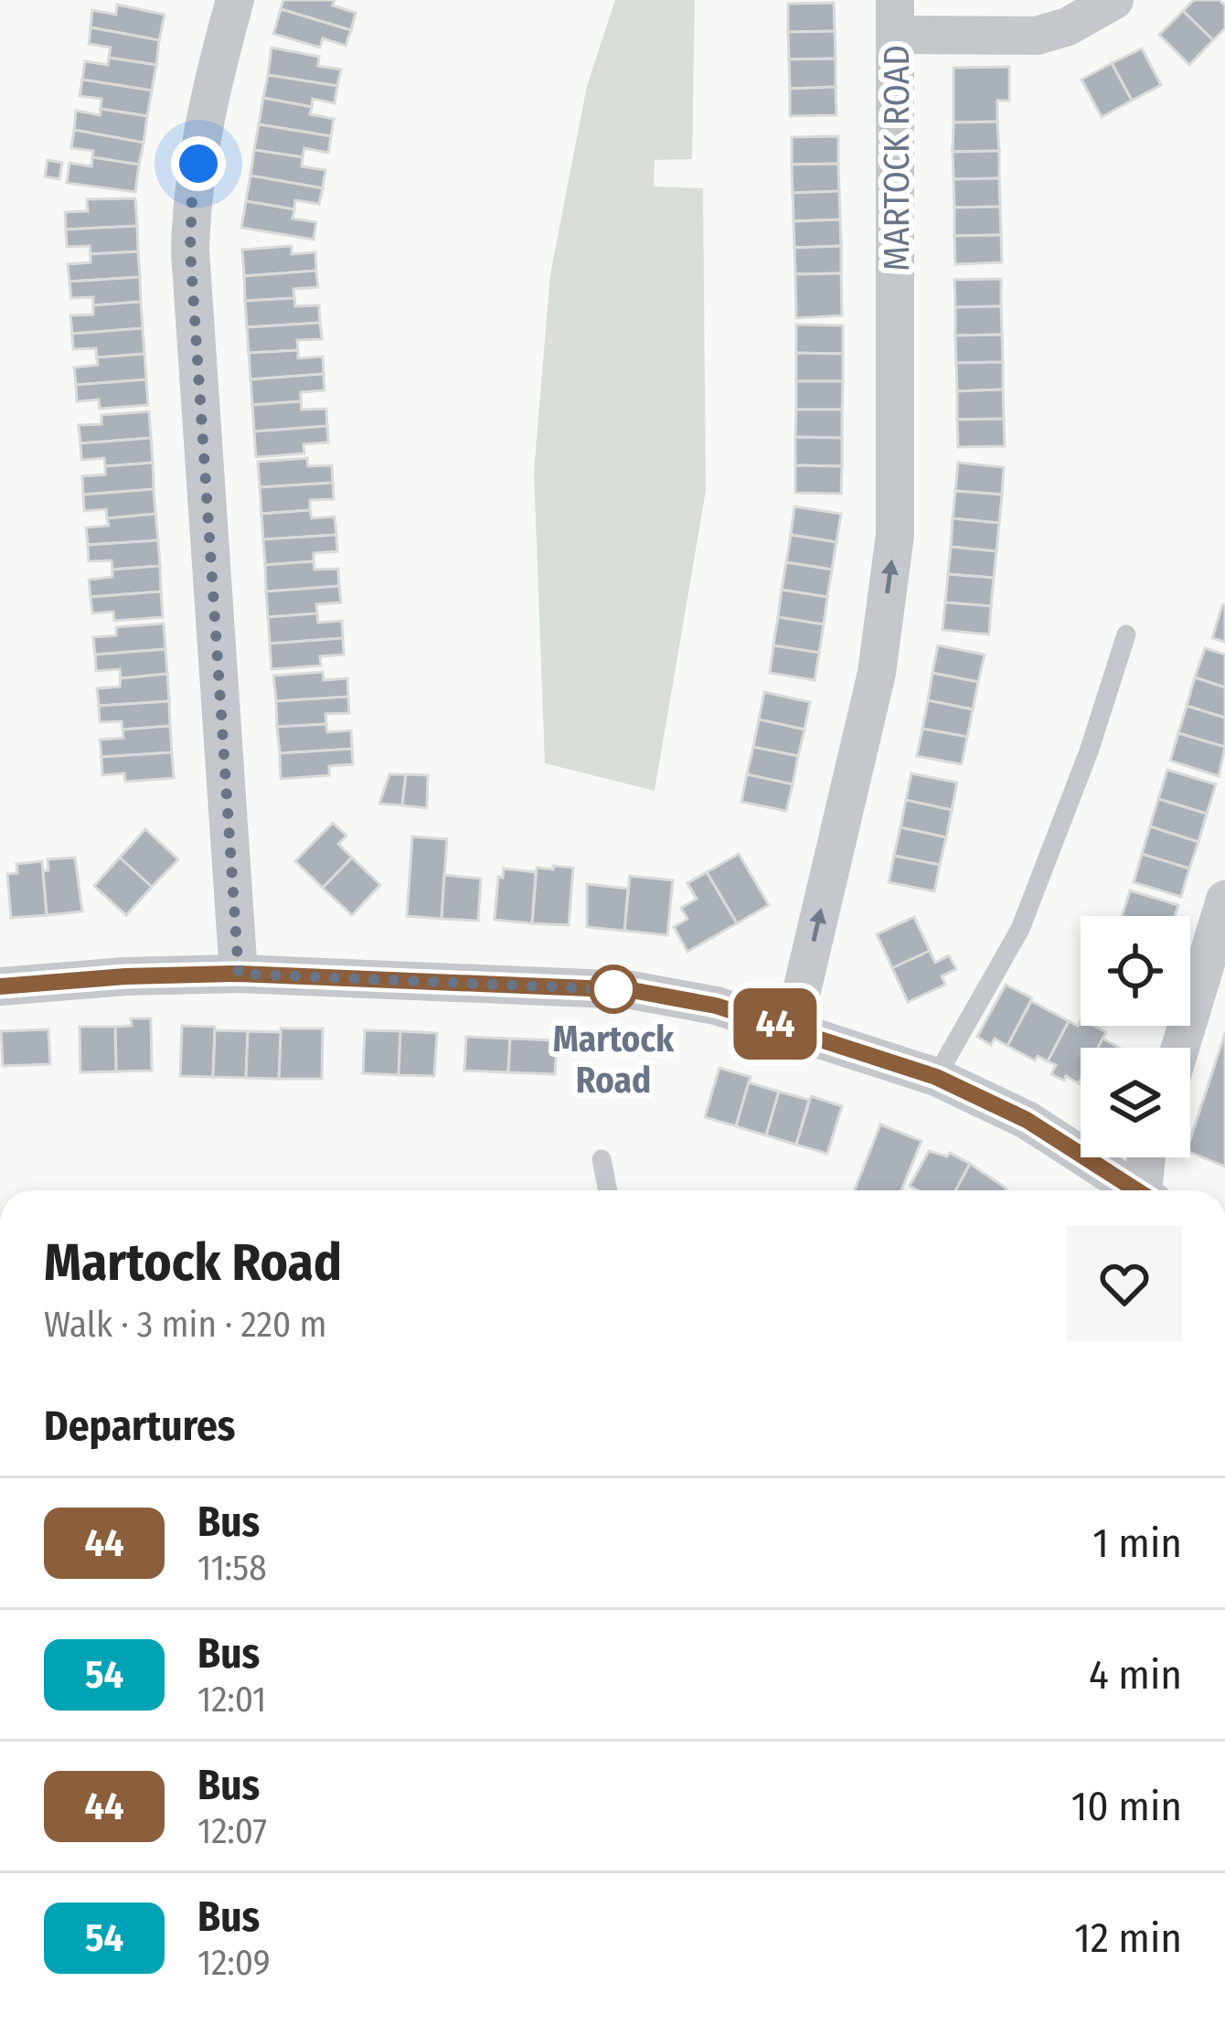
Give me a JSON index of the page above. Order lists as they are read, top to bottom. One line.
{"streets":{"street":["MARTOCK ROAD"]},"one_way":["MARTOCK ROAD"],"places":["Martock Road"],"lines":["bus line 44"],"page":{"on_map":"44","heading":[["Martock Road","Walk · 3 min · 220 m"],"Departures"],"list":[{"mark":"44","name":"Bus","note":"11:58","value":"1 min"},{"mark":"54","name":"Bus","note":"12:01","value":"4 min"},{"mark":"44","name":"Bus","note":"12:07","value":"10 min"},{"mark":"54","name":"Bus","note":"12:09","value":"12 min"}]}}
